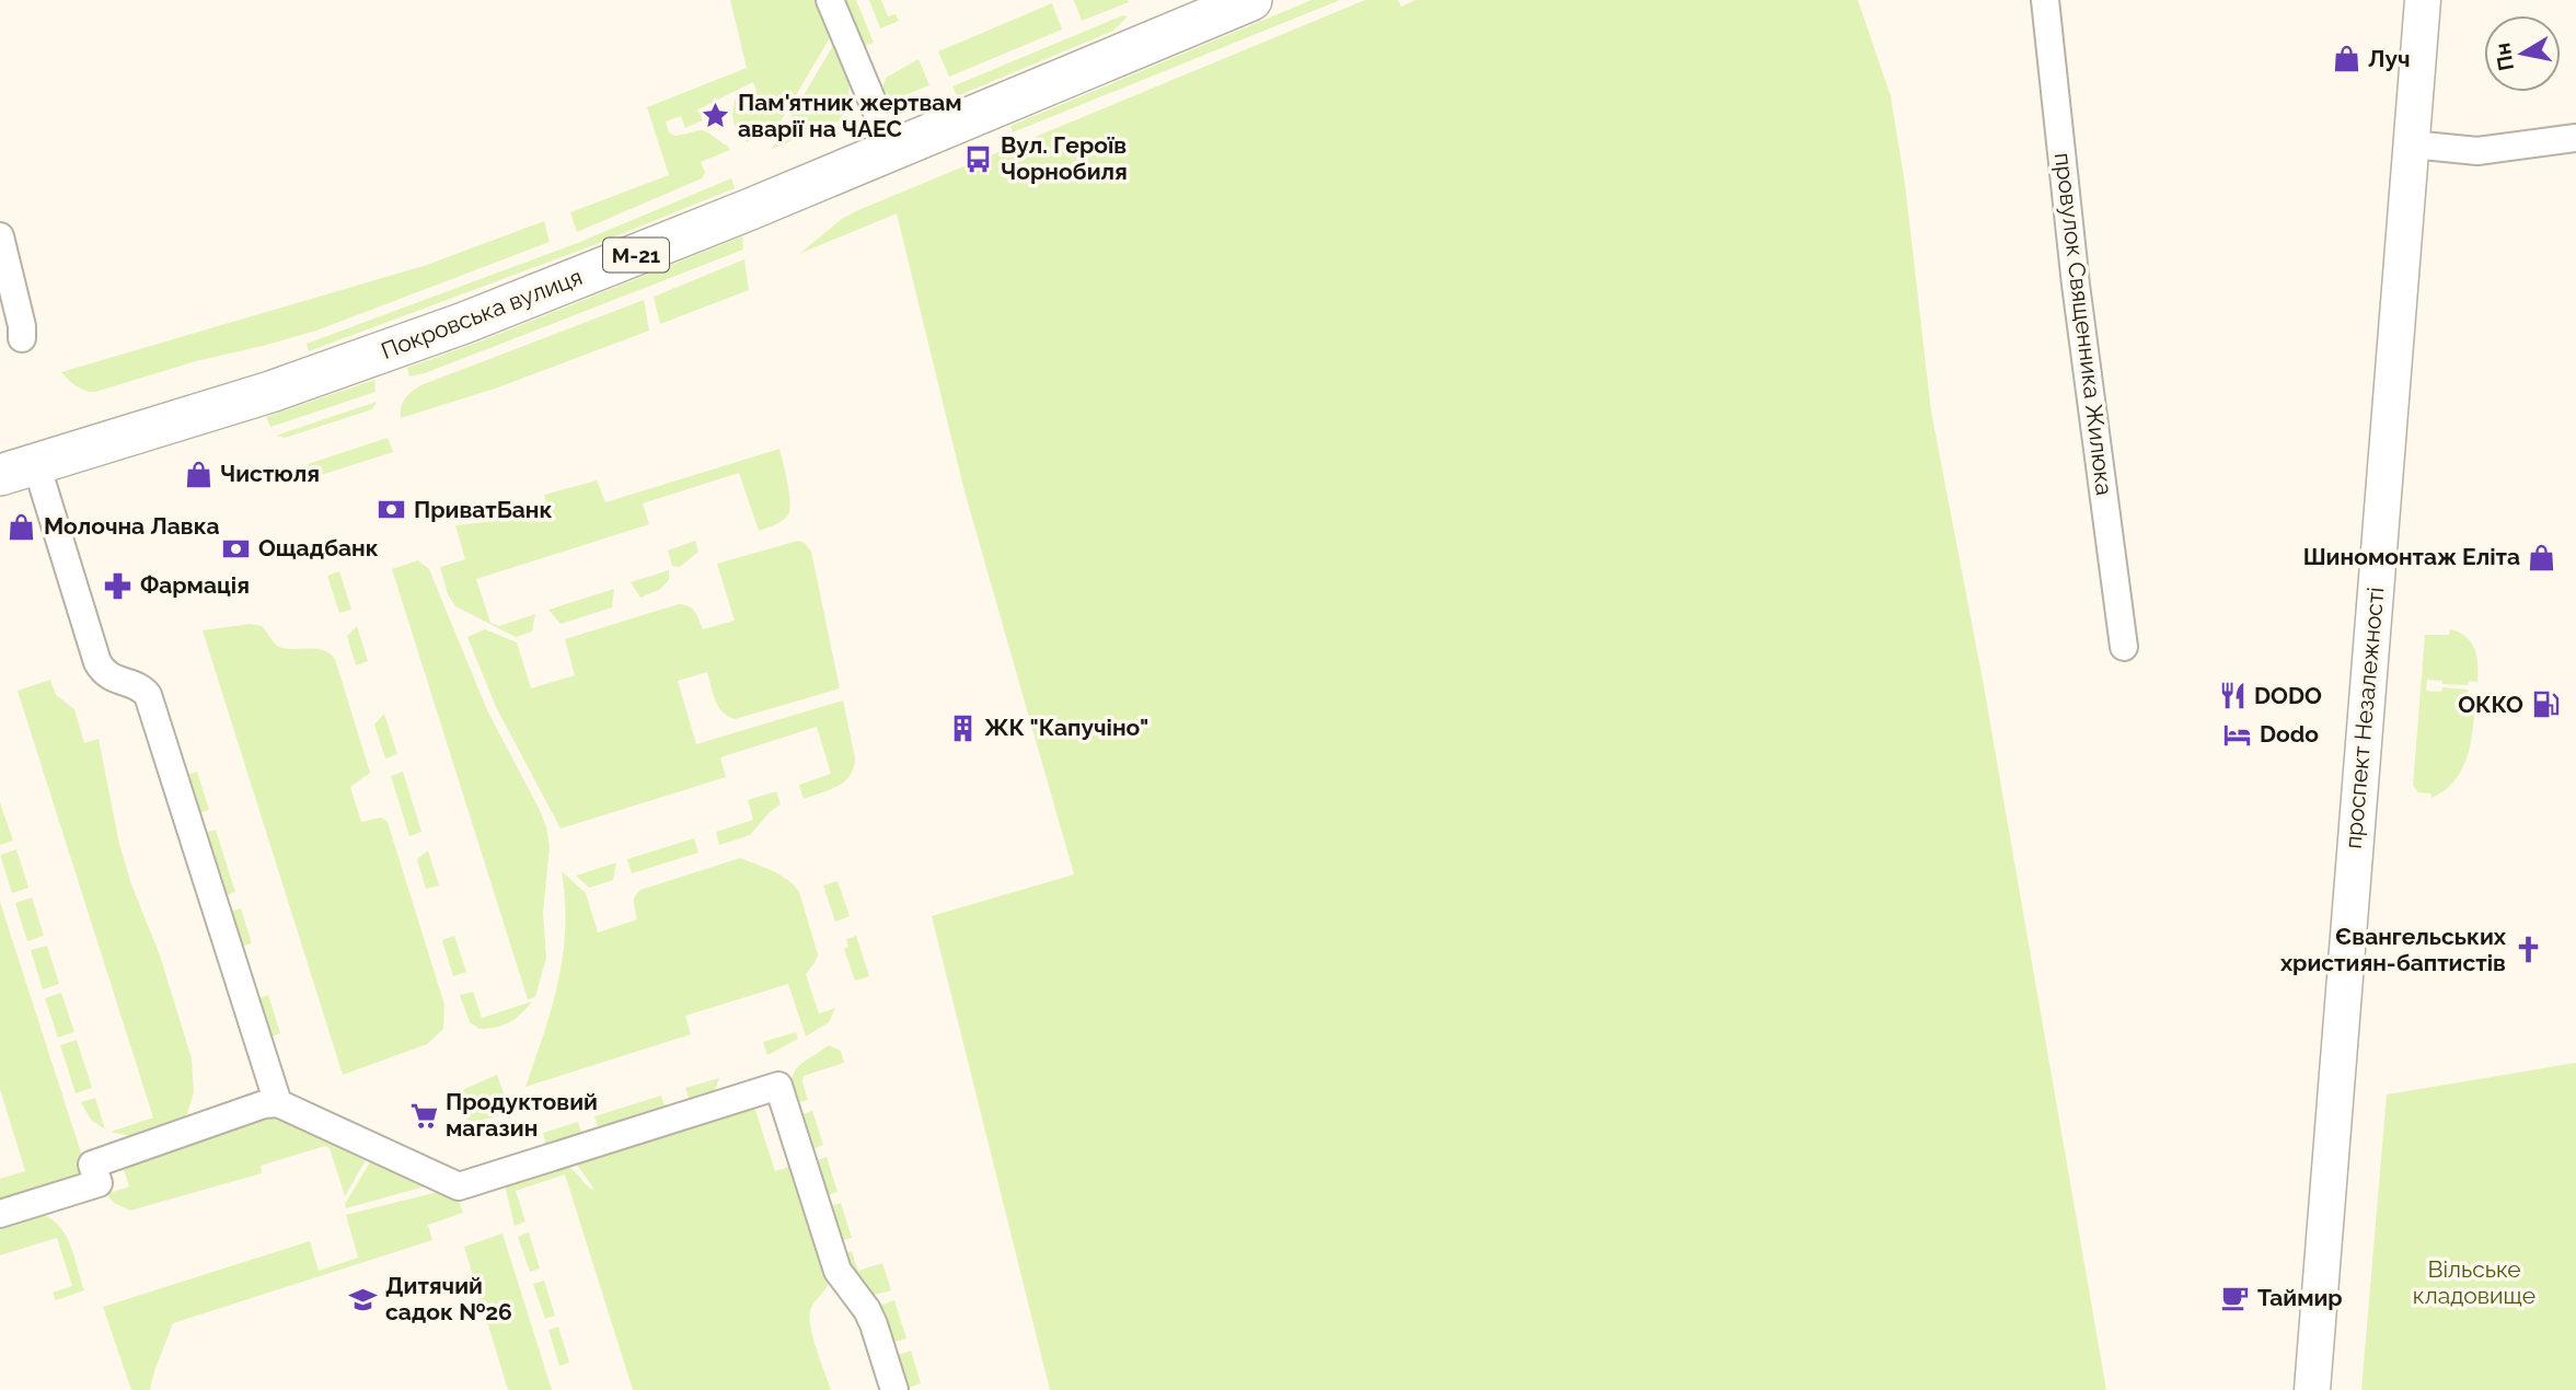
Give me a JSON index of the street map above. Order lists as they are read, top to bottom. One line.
{"streets":{"highway":["М-21","Покровська вулиця"],"main road":["проспект Незалежності"],"street":["провулок Священника Жилюка"]},"parks":["Вільське кладовище"],"places":{"shop":["Луч","Чистюля","Молочна Лавка","Шиномонтаж Еліта"],"place":["Пам'ятник жертвам аварії на ЧАЕС"],"bus stop":["Вул. Героїв Чорнобиля"],"bank":["ПриватБанк","Ощадбанк"],"pharmacy":["Фармація"],"restaurant":["DODO"],"fuel station":["ОККО"],"building":["ЖК \"Капучіно\""],"hotel":["Dodo"],"church":["Євангельських християн-баптистів"],"supermarket":["Продуктовий магазин"],"cafe":["Таймир"],"school or university":["Дитячий садок №26"]},"north":"left"}
